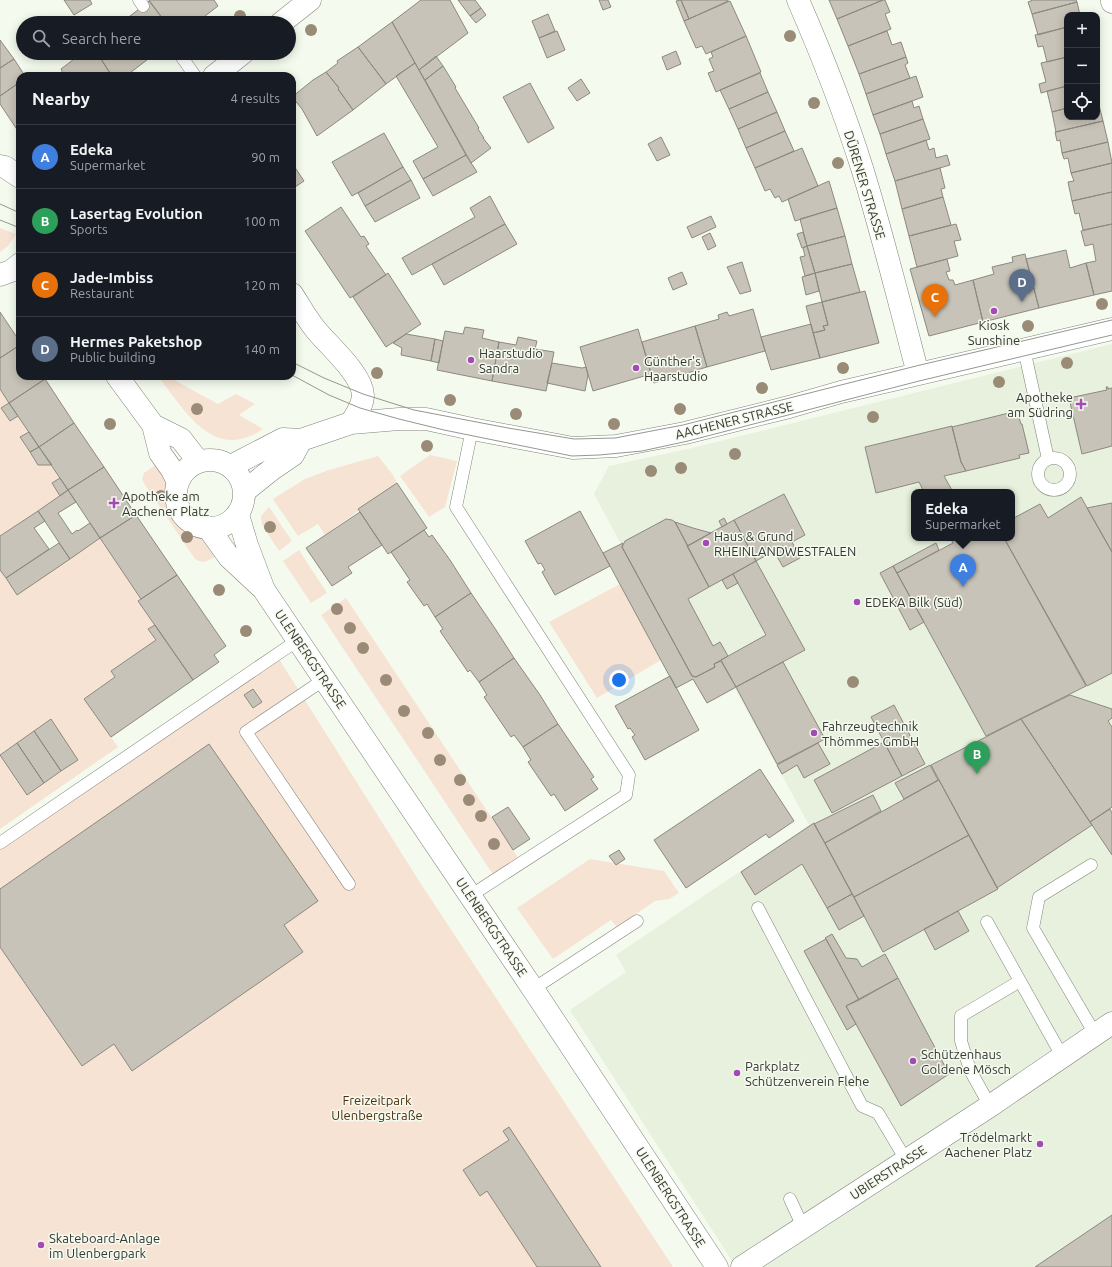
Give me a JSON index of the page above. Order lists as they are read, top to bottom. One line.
{"streets":{"street":["DÜRENER STRASSE","AACHENER STRASSE","ULENBERGSTRASSE","UBIERSTRASSE"]},"crossings":[["DÜRENER STRASSE","AACHENER STRASSE"],["AACHENER STRASSE","ULENBERGSTRASSE"]],"parks":["Freizeitpark Ulenbergstraße"],"places":{"other":["Kiosk Sunshine","Haarstudio Sandra","Günther's Haarstudio","Haus & Grund RHEINLANDWESTFALEN","EDEKA Bilk (Süd)","Fahrzeugtechnik Thömmes GmbH","Schützenhaus Goldene Mösch","Parkplatz Schützenverein Flehe","Trödelmarkt Aachener Platz","Skateboard-Anlage im Ulenbergpark"],"health":["Apotheke am Südring","Apotheke am Aachener Platz"]},"page":{"map_buttons":["+","−"],"search":"Search here","heading":["Nearby","4 results"],"list":[{"mark":"A","name":"Edeka","note":"Supermarket","value":"90 m"},{"mark":"B","name":"Lasertag Evolution","note":"Sports","value":"100 m"},{"mark":"C","name":"Jade-Imbiss","note":"Restaurant","value":"120 m"},{"mark":"D","name":"Hermes Paketshop","note":"Public building","value":"140 m"}],"pins":["D","C","A","B"],"popup":["Edeka","Supermarket"]}}
